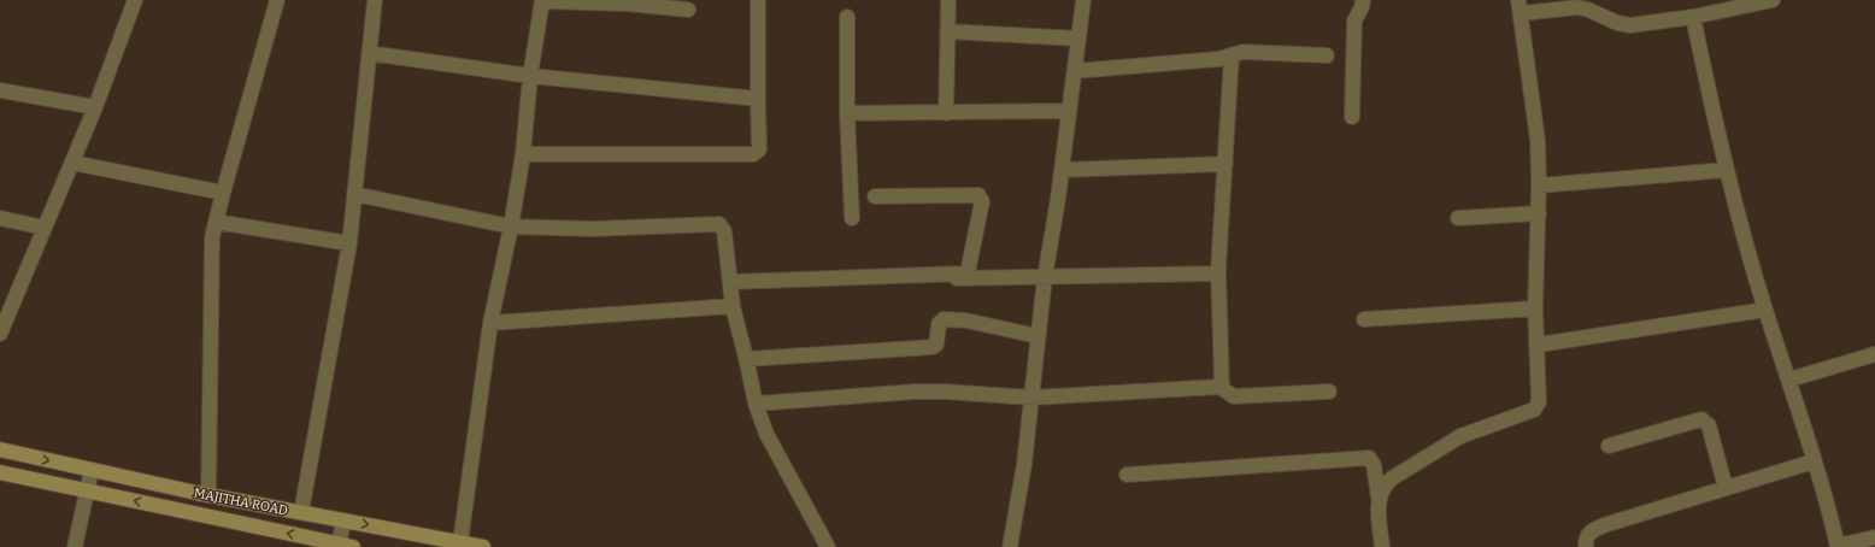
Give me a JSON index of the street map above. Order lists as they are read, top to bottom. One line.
{"streets":{"main road":["MAJITHA ROAD"]}}
